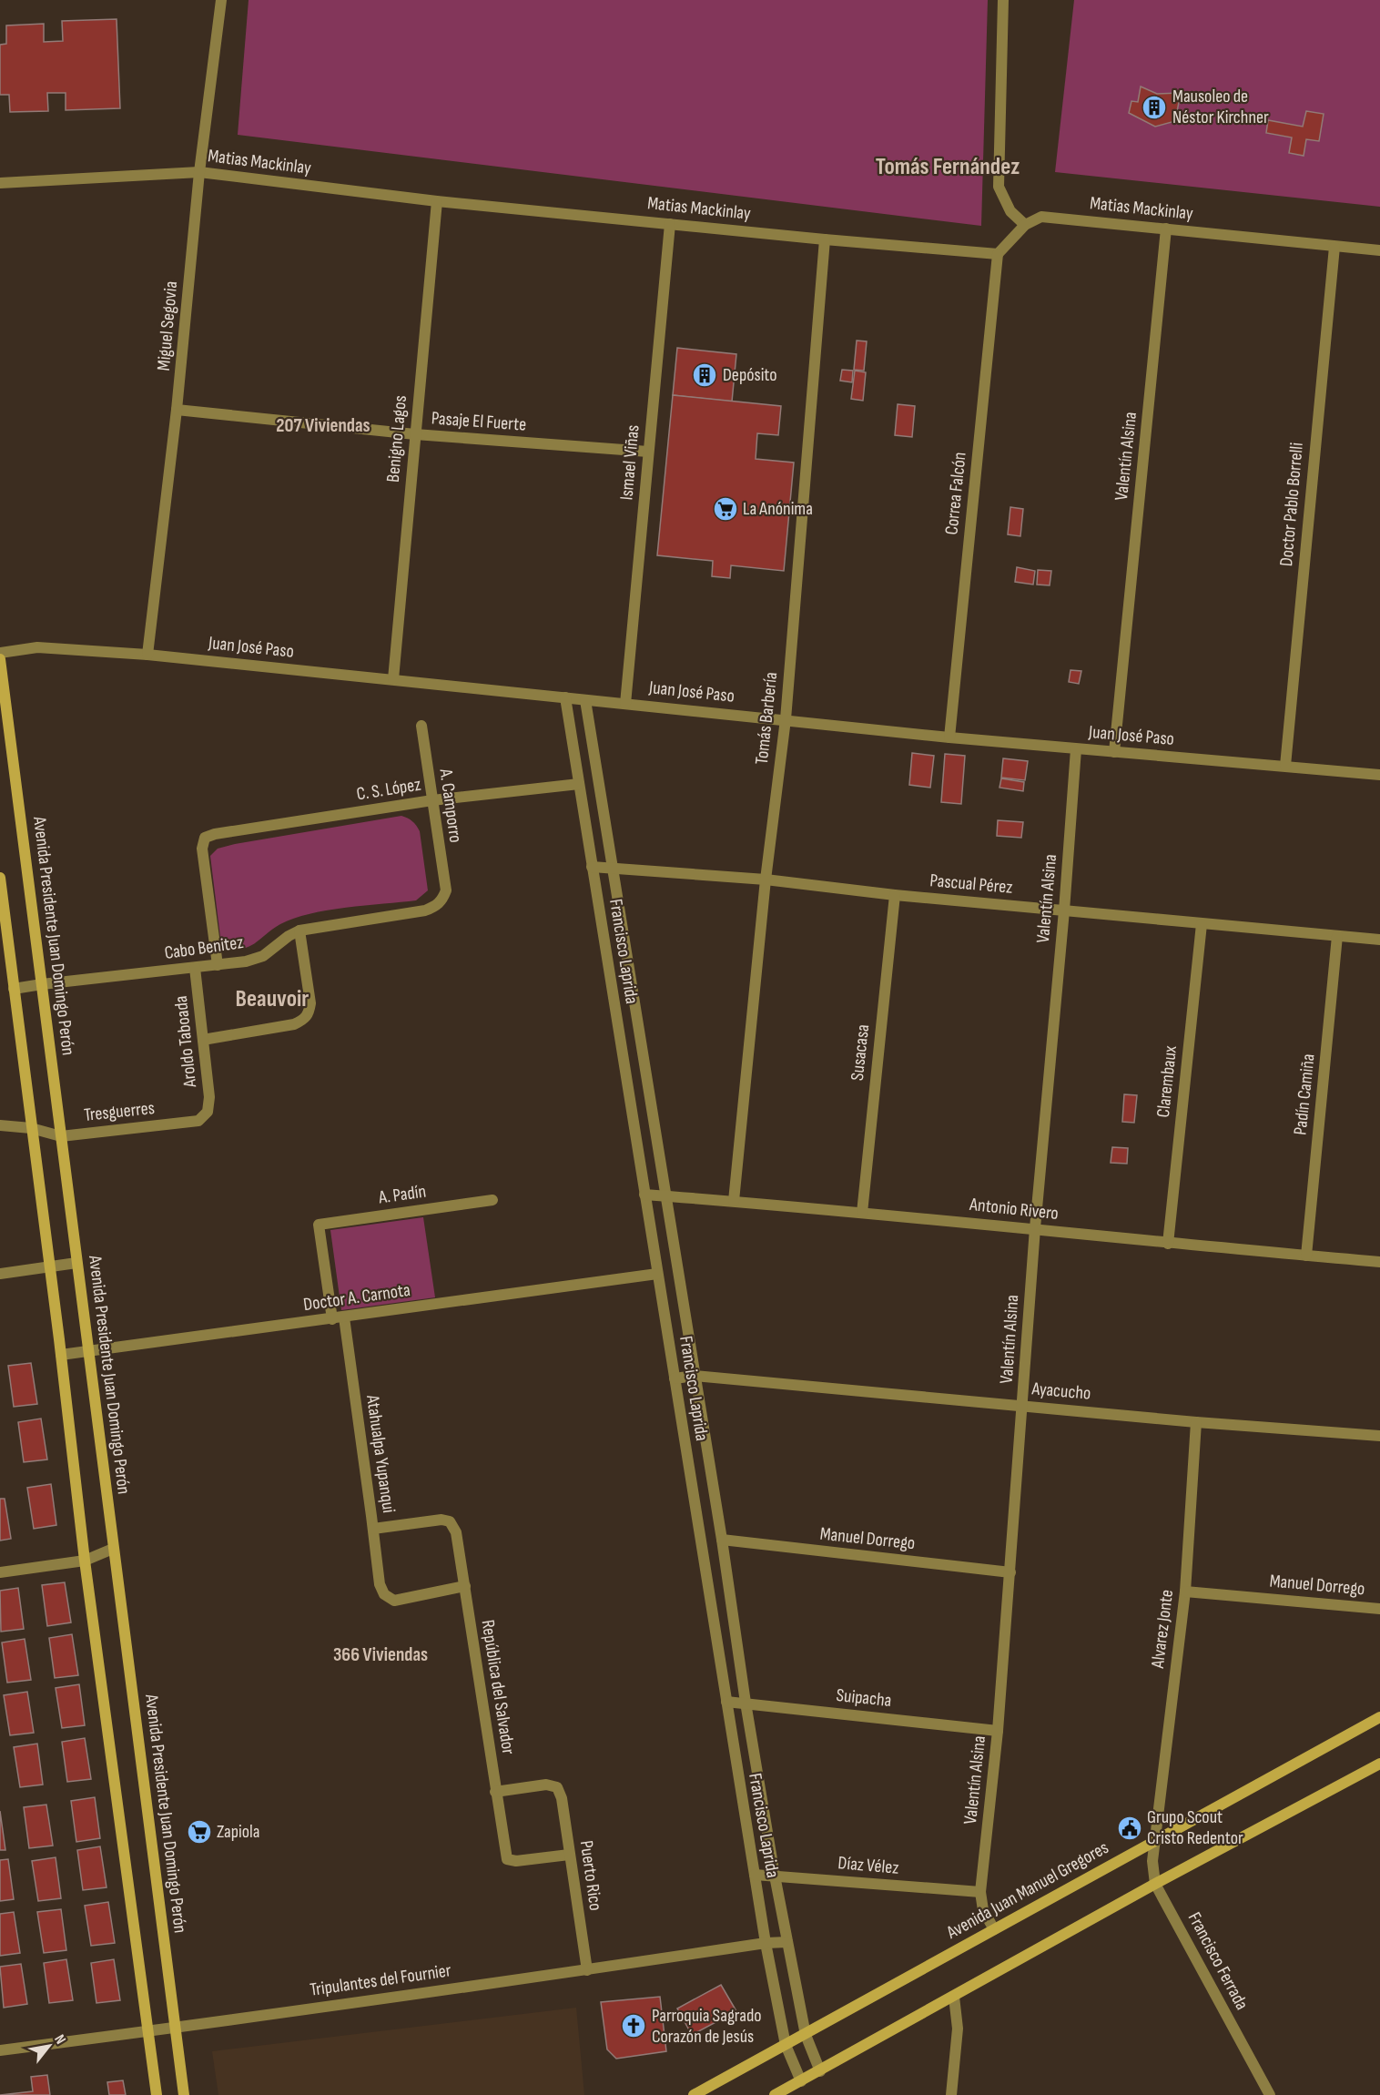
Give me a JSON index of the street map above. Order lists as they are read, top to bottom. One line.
{"streets":{"main road":["Avenida Presidente Juan Domingo Perón","Avenida Juan Manuel Gregores"],"street":["Matias Mackinlay","Miguel Segovia","Pasaje El Fuerte","Benigno Lagos","Valentín Alsina","Ismael Viñas","Correa Falcón","Doctor Pablo Borrelli","Juan José Paso","Tomás Barbería","C. S. López","A. Camporro","Pascual Pérez","Cabo Benitez","Francisco Laprida","Aroldo Taboada","Susacasa","Clarembaux","Padín Camiña","Tresguerres","A. Padín","Antonio Rivero","Doctor A. Carnota","Ayacucho","Atahualpa Yupanqui","Manuel Dorrego","Alvarez Jonte","República del Salvador","Suipacha","Díaz Vélez","Puerto Rico","Francisco Ferrada","Tripulantes del Fournier"]},"crossings":[["Matias Mackinlay","Miguel Segovia"],["Matias Mackinlay","Benigno Lagos"],["Matias Mackinlay","Valentín Alsina"],["Matias Mackinlay","Ismael Viñas"],["Matias Mackinlay","Correa Falcón"],["Matias Mackinlay","Doctor Pablo Borrelli"],["Matias Mackinlay","Tomás Barbería"],["Miguel Segovia","Pasaje El Fuerte"],["Miguel Segovia","Juan José Paso"],["Pasaje El Fuerte","Benigno Lagos"],["Pasaje El Fuerte","Ismael Viñas"],["Benigno Lagos","Juan José Paso"],["Valentín Alsina","Juan José Paso"],["Valentín Alsina","Pascual Pérez"],["Valentín Alsina","Antonio Rivero"],["Valentín Alsina","Ayacucho"],["Valentín Alsina","Manuel Dorrego"],["Valentín Alsina","Suipacha"],["Valentín Alsina","Díaz Vélez"],["Valentín Alsina","Avenida Juan Manuel Gregores"],["Ismael Viñas","Juan José Paso"],["Correa Falcón","Juan José Paso"],["Doctor Pablo Borrelli","Juan José Paso"],["Juan José Paso","Tomás Barbería"],["Juan José Paso","Francisco Laprida"],["Tomás Barbería","Pascual Pérez"],["Tomás Barbería","Antonio Rivero"],["C. S. López","A. Camporro"],["C. S. López","Cabo Benitez"],["C. S. López","Francisco Laprida"],["A. Camporro","Cabo Benitez"],["Pascual Pérez","Francisco Laprida"],["Pascual Pérez","Susacasa"],["Pascual Pérez","Clarembaux"],["Pascual Pérez","Padín Camiña"],["Avenida Presidente Juan Domingo Perón","Cabo Benitez"],["Avenida Presidente Juan Domingo Perón","Tresguerres"],["Avenida Presidente Juan Domingo Perón","Doctor A. Carnota"],["Avenida Presidente Juan Domingo Perón","Tripulantes del Fournier"],["Cabo Benitez","Aroldo Taboada"],["Francisco Laprida","Antonio Rivero"],["Francisco Laprida","Doctor A. Carnota"],["Francisco Laprida","Ayacucho"],["Francisco Laprida","Manuel Dorrego"],["Francisco Laprida","Suipacha"],["Francisco Laprida","Díaz Vélez"],["Francisco Laprida","Avenida Juan Manuel Gregores"],["Francisco Laprida","Tripulantes del Fournier"],["Aroldo Taboada","Tresguerres"],["Susacasa","Antonio Rivero"],["Clarembaux","Antonio Rivero"],["Padín Camiña","Antonio Rivero"],["A. Padín","Doctor A. Carnota"],["Doctor A. Carnota","Atahualpa Yupanqui"],["Ayacucho","Alvarez Jonte"],["Atahualpa Yupanqui","República del Salvador"],["Manuel Dorrego","Alvarez Jonte"],["Alvarez Jonte","Avenida Juan Manuel Gregores"],["Alvarez Jonte","Francisco Ferrada"],["República del Salvador","Puerto Rico"],["Puerto Rico","Tripulantes del Fournier"],["Avenida Juan Manuel Gregores","Francisco Ferrada"]],"districts":["Tomás Fernández","207 Viviendas","Beauvoir","366 Viviendas"],"places":{"building":["Mausoleo de Néstor Kirchner","Depósito"],"supermarket":["La Anónima","Zapiola"],"public building":["Grupo Scout Cristo Redentor"],"church":["Parroquia Sagrado Corazón de Jesús"]},"north":"top right"}
